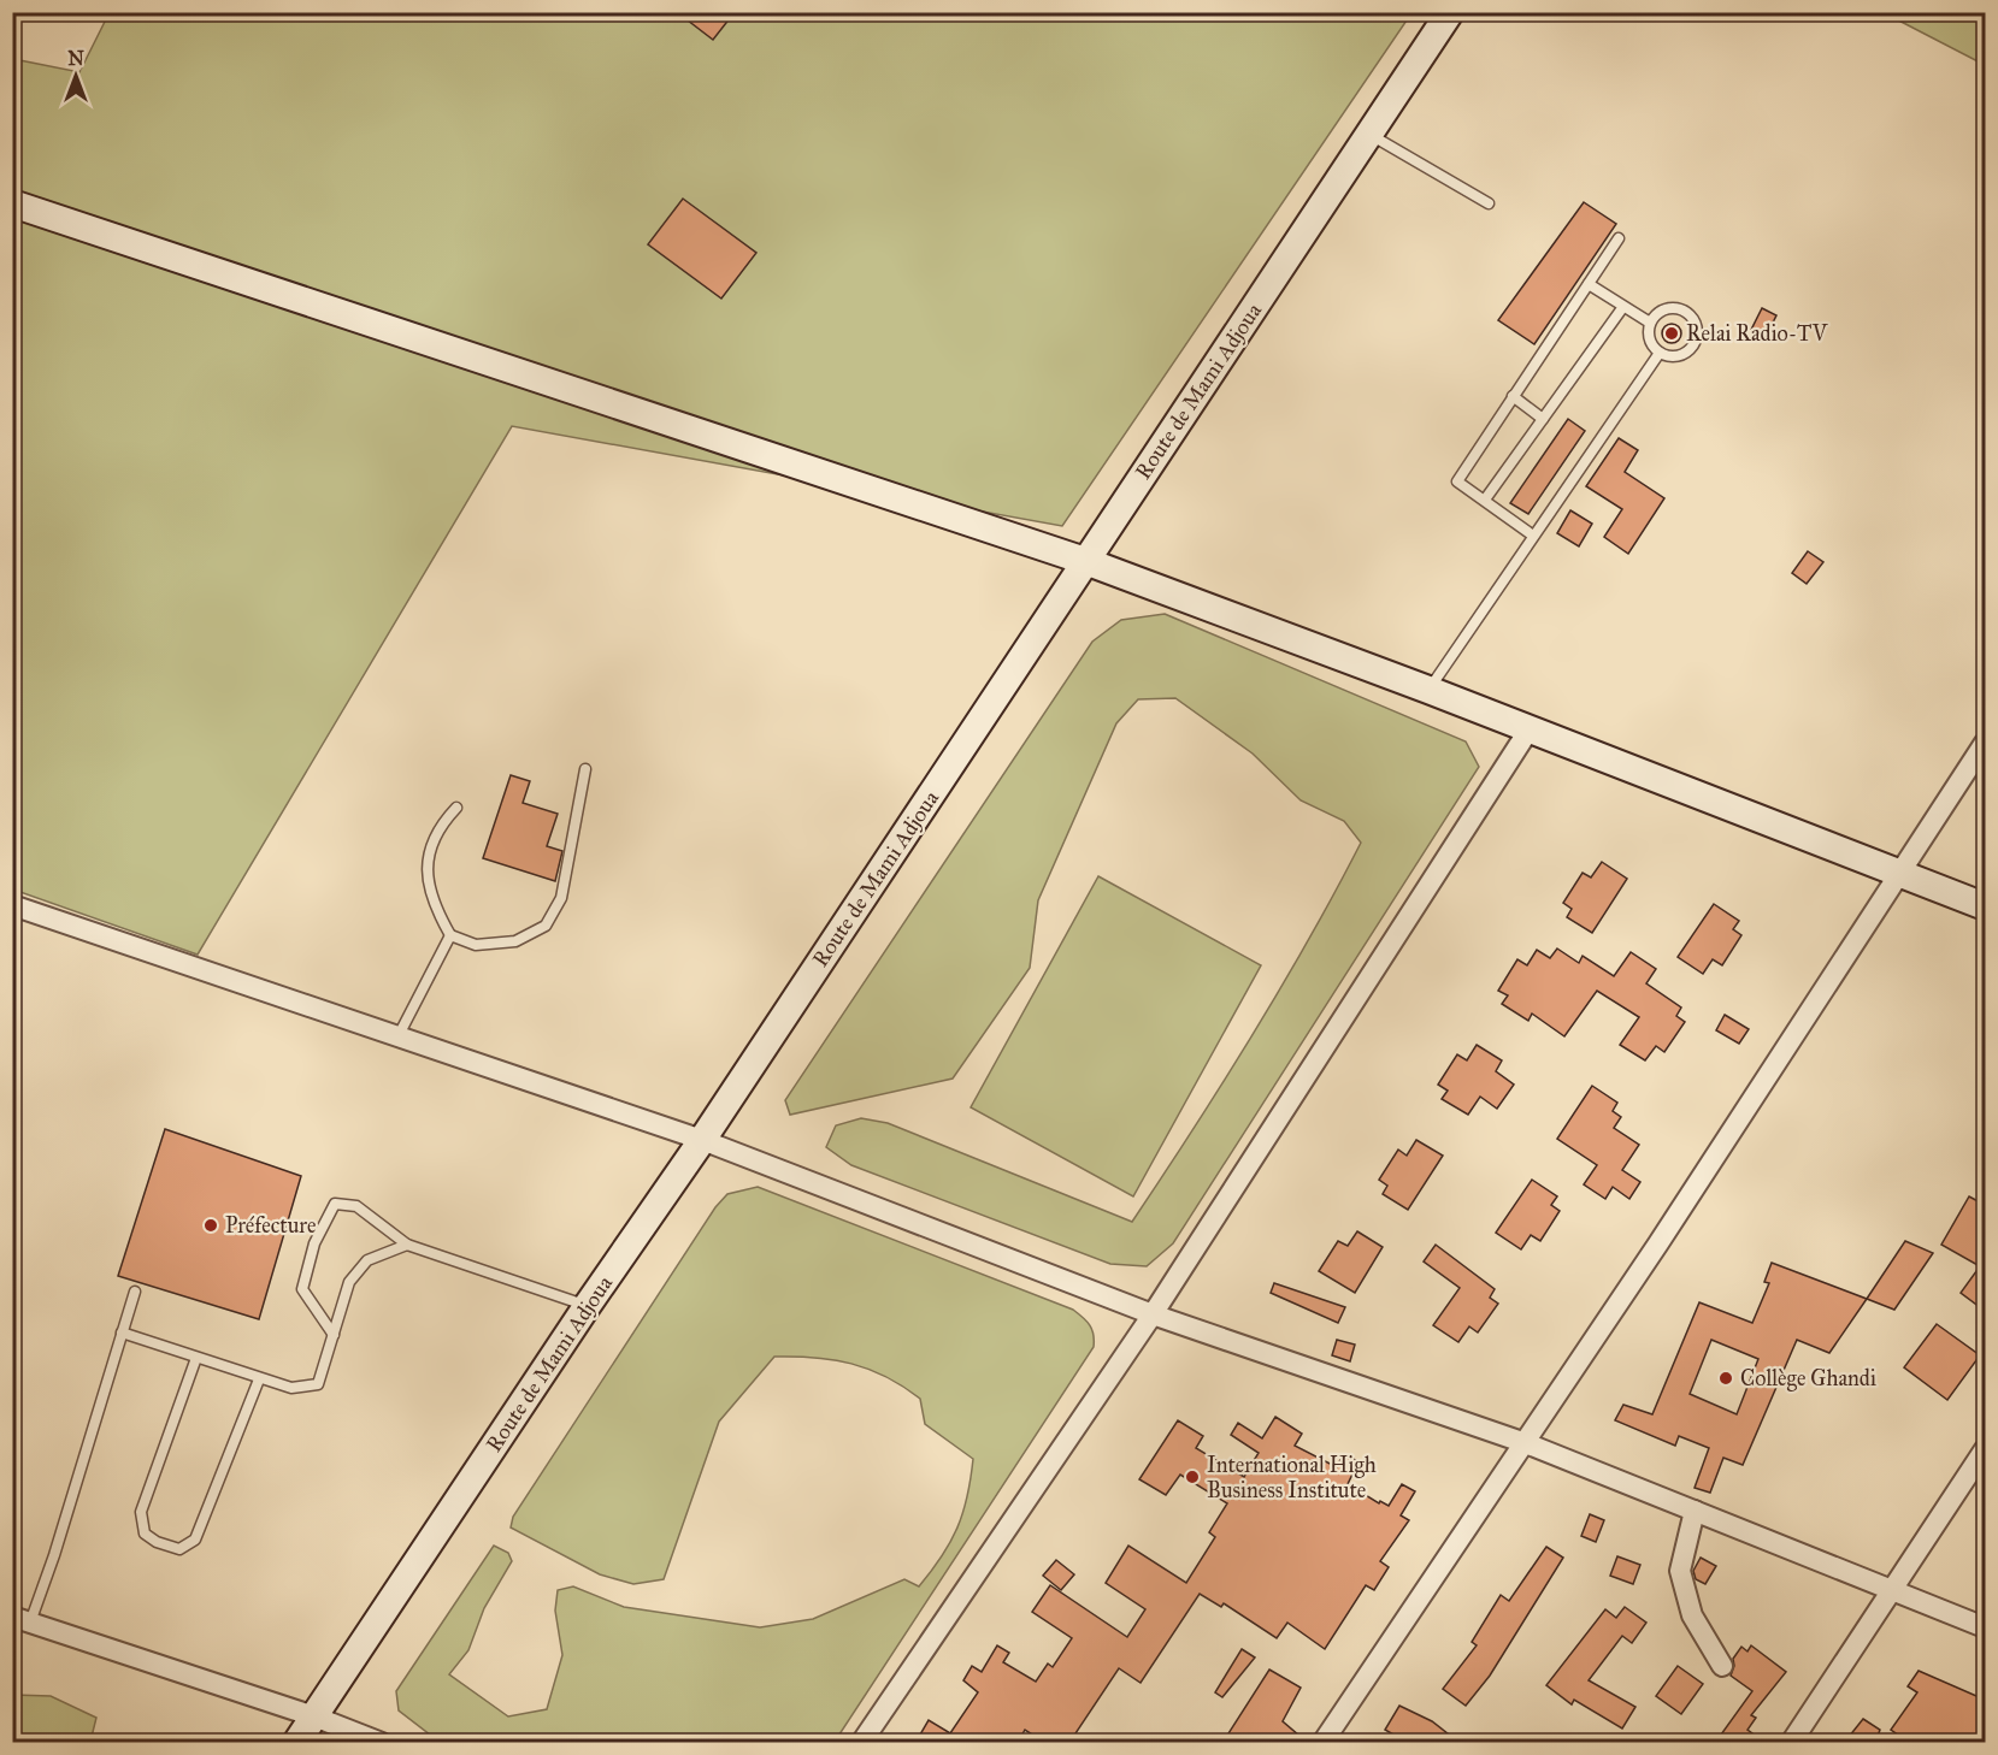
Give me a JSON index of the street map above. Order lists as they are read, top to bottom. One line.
{"streets":{"street":["Route de Mami Adjoua"]},"places":["Relai Radio-TV","Préfecture","Collège Ghandi","International High Business Institute"],"north":"top"}
